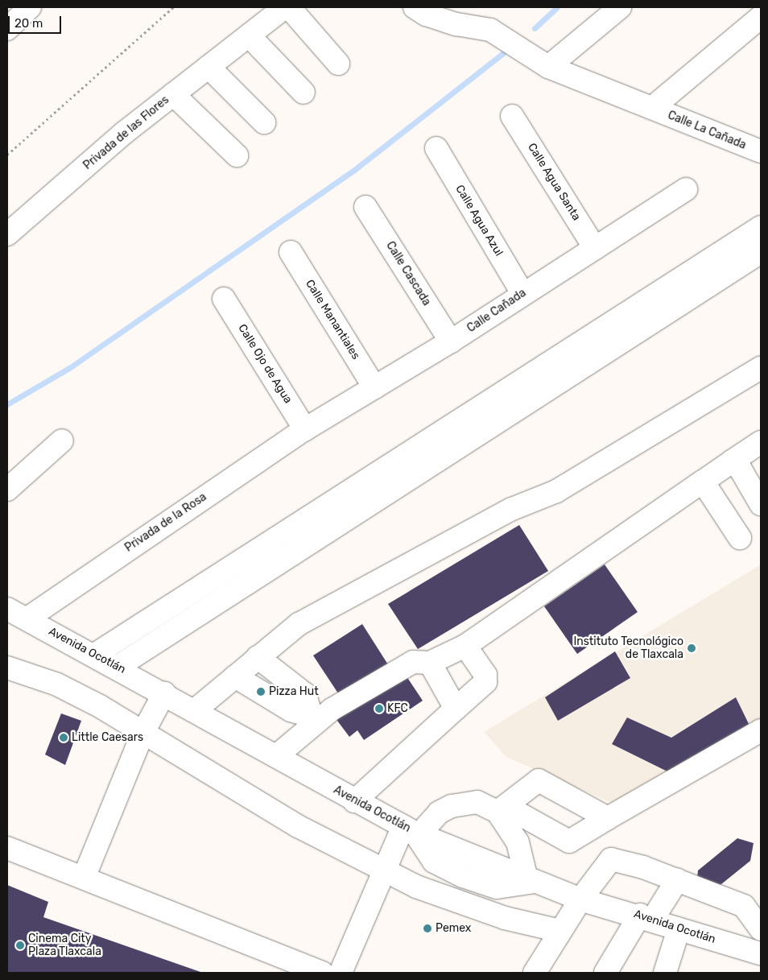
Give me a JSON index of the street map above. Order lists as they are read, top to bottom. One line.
{"streets":{"street":["Calle La Cañada","Privada de las Flores","Calle Agua Santa","Calle Agua Azul","Calle Cascada","Calle Cañada","Calle Manantiales","Calle Ojo de Agua","Privada de la Rosa","Avenida Ocotlán"]},"crossings":[["Calle Agua Santa","Calle Cañada"],["Calle Agua Azul","Calle Cañada"],["Calle Cascada","Calle Cañada"],["Calle Cañada","Calle Manantiales"],["Calle Cañada","Calle Ojo de Agua"],["Calle Cañada","Privada de la Rosa"],["Calle Ojo de Agua","Privada de la Rosa"],["Privada de la Rosa","Avenida Ocotlán"]],"places":["Instituto Tecnológico de Tlaxcala","Pizza Hut","KFC","Little Caesars","Pemex","Cinema City Plaza Tlaxcala"],"scale_bar":"20 m"}
